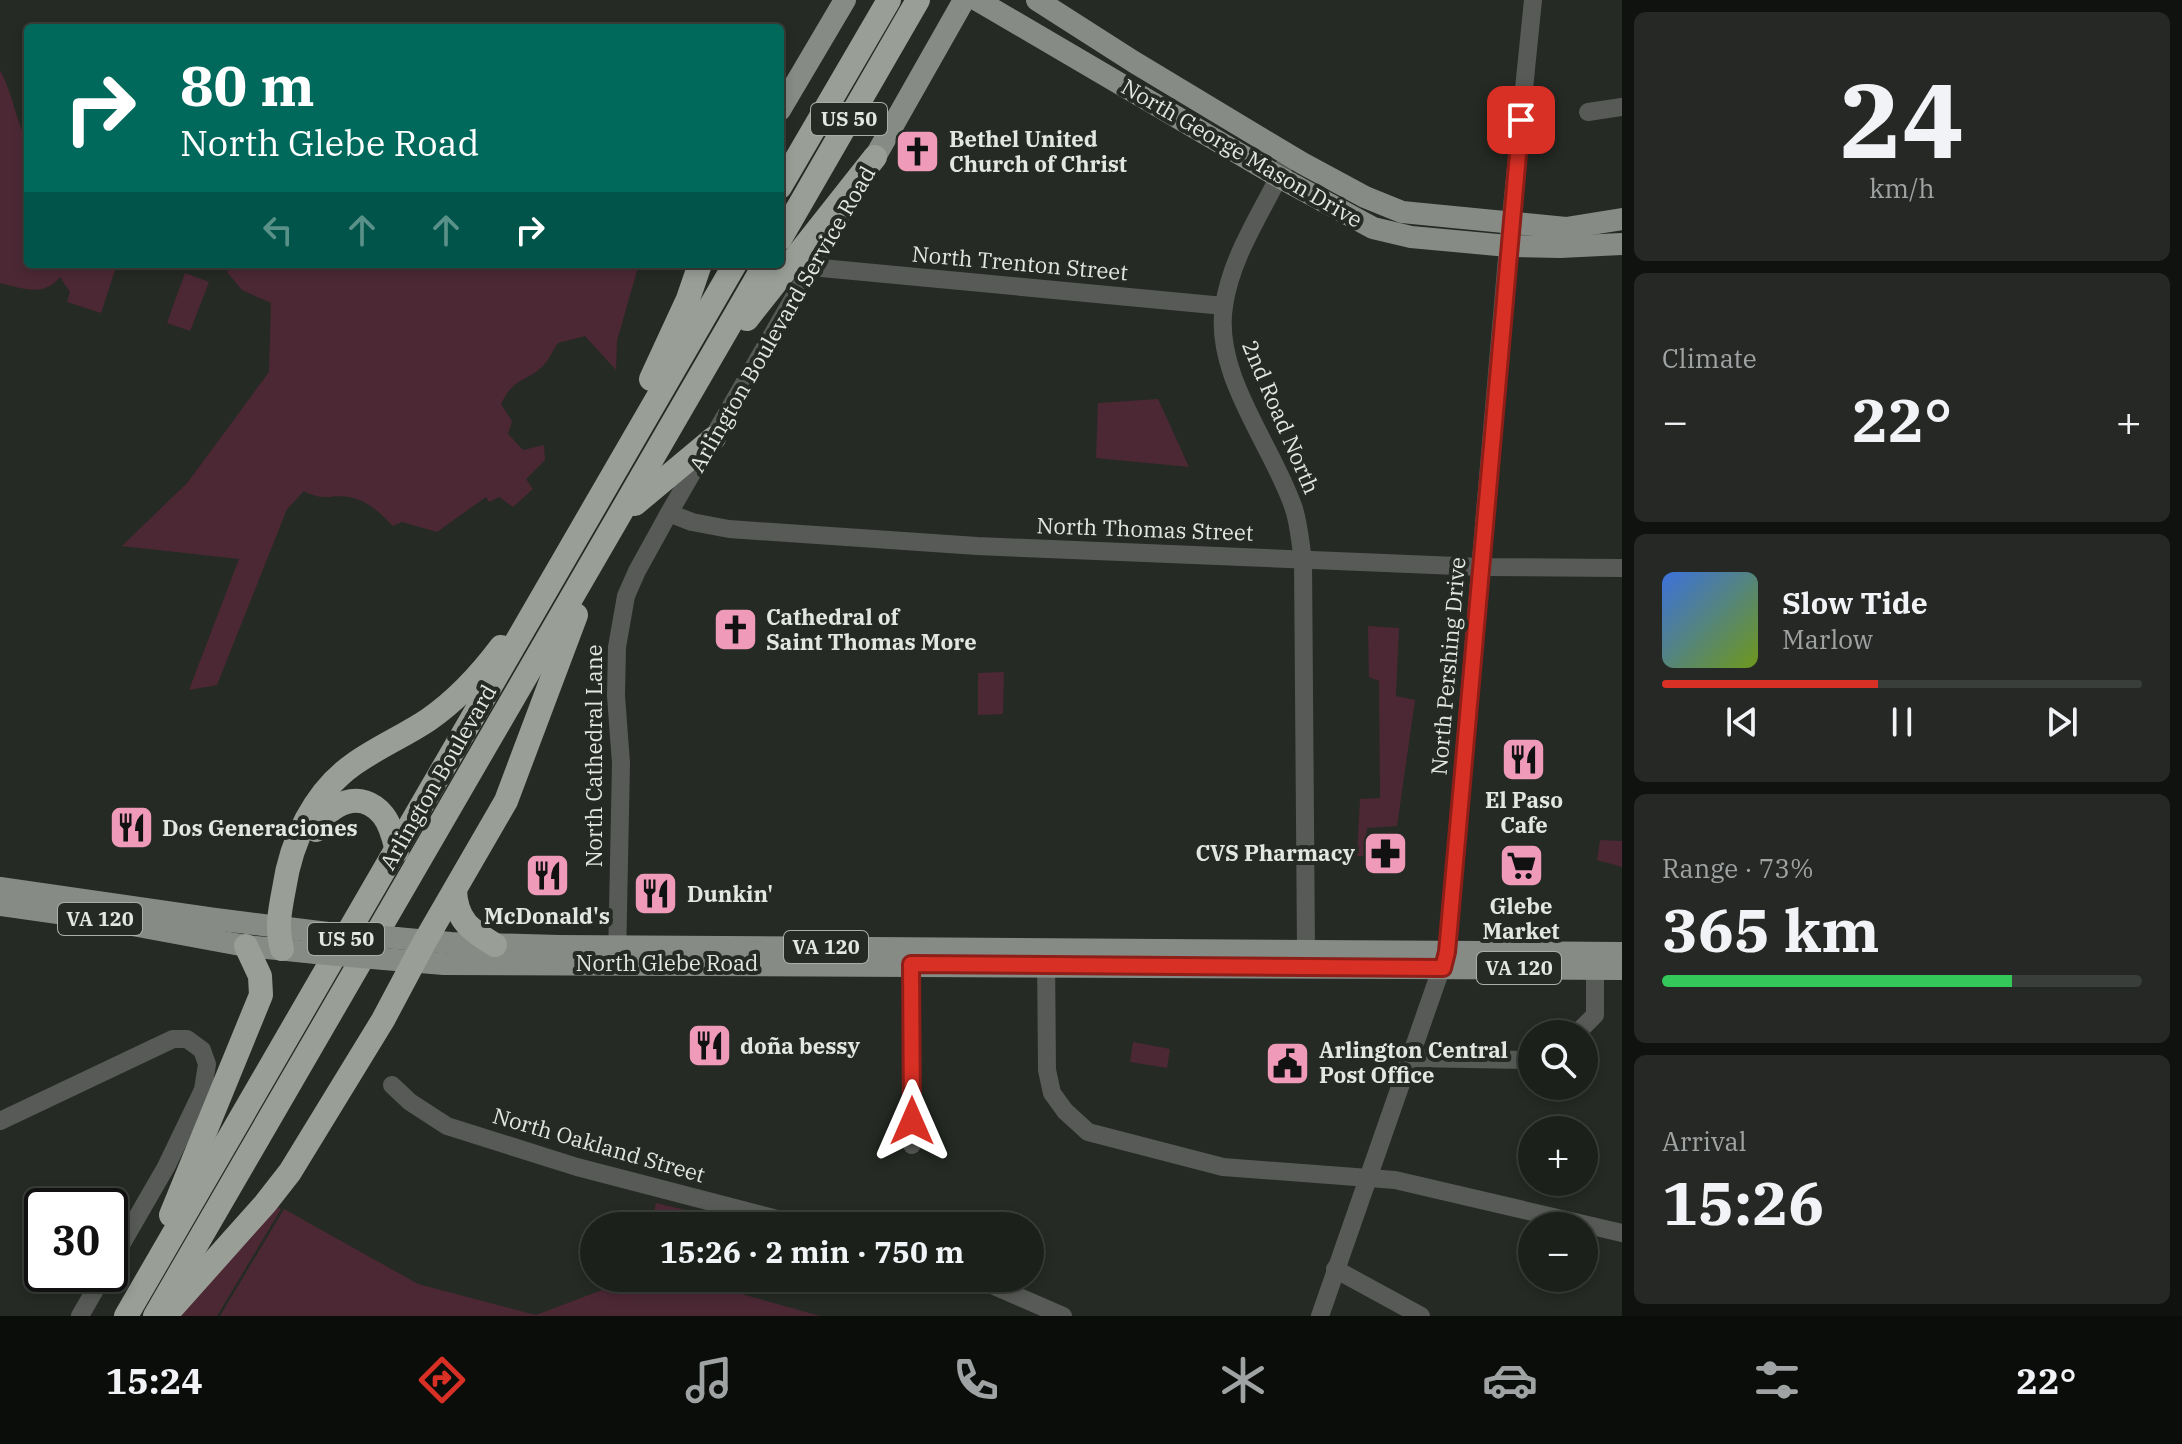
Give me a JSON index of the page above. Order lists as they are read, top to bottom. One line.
{"streets":{"highway":["US 50","Arlington Boulevard"],"main road":["North George Mason Drive","Arlington Boulevard Service Road","VA 120","North Glebe Road"],"street":["North Trenton Street","2nd Road North","North Thomas Street","North Pershing Drive","North Cathedral Lane","North Oakland Street"]},"crossings":[["North George Mason Drive","2nd Road North"],["North George Mason Drive","North Pershing Drive"],["North Trenton Street","Arlington Boulevard Service Road"],["North Trenton Street","2nd Road North"],["Arlington Boulevard Service Road","North Thomas Street"],["Arlington Boulevard Service Road","North Cathedral Lane"],["2nd Road North","North Thomas Street"],["2nd Road North","North Glebe Road"],["North Thomas Street","North Pershing Drive"],["North Thomas Street","North Cathedral Lane"],["North Pershing Drive","North Glebe Road"],["North Cathedral Lane","North Glebe Road"],["VA 120","North Glebe Road"]],"places":{"church":["Bethel United Church of Christ","Cathedral of Saint Thomas More"],"restaurant":["El Paso Cafe","Dos Generaciones","McDonald's","Dunkin'","doña bessy"],"pharmacy":["CVS Pharmacy"],"supermarket":["Glebe Market"],"public building":["Arlington Central Post Office"]},"page":{"tile":[["24","km/h"],"Climate",["Range · 73%","365 km"],["Arrival","15:26"]],"turn":["80 m","North Glebe Road"],"heat":["−","22°","+"],"song":["Slow Tide","Marlow"],"map_buttons":["+","−"],"limit":"30","trip":"15:26 · 2 min · 750 m","tabs":["15:24","22°"]}}
